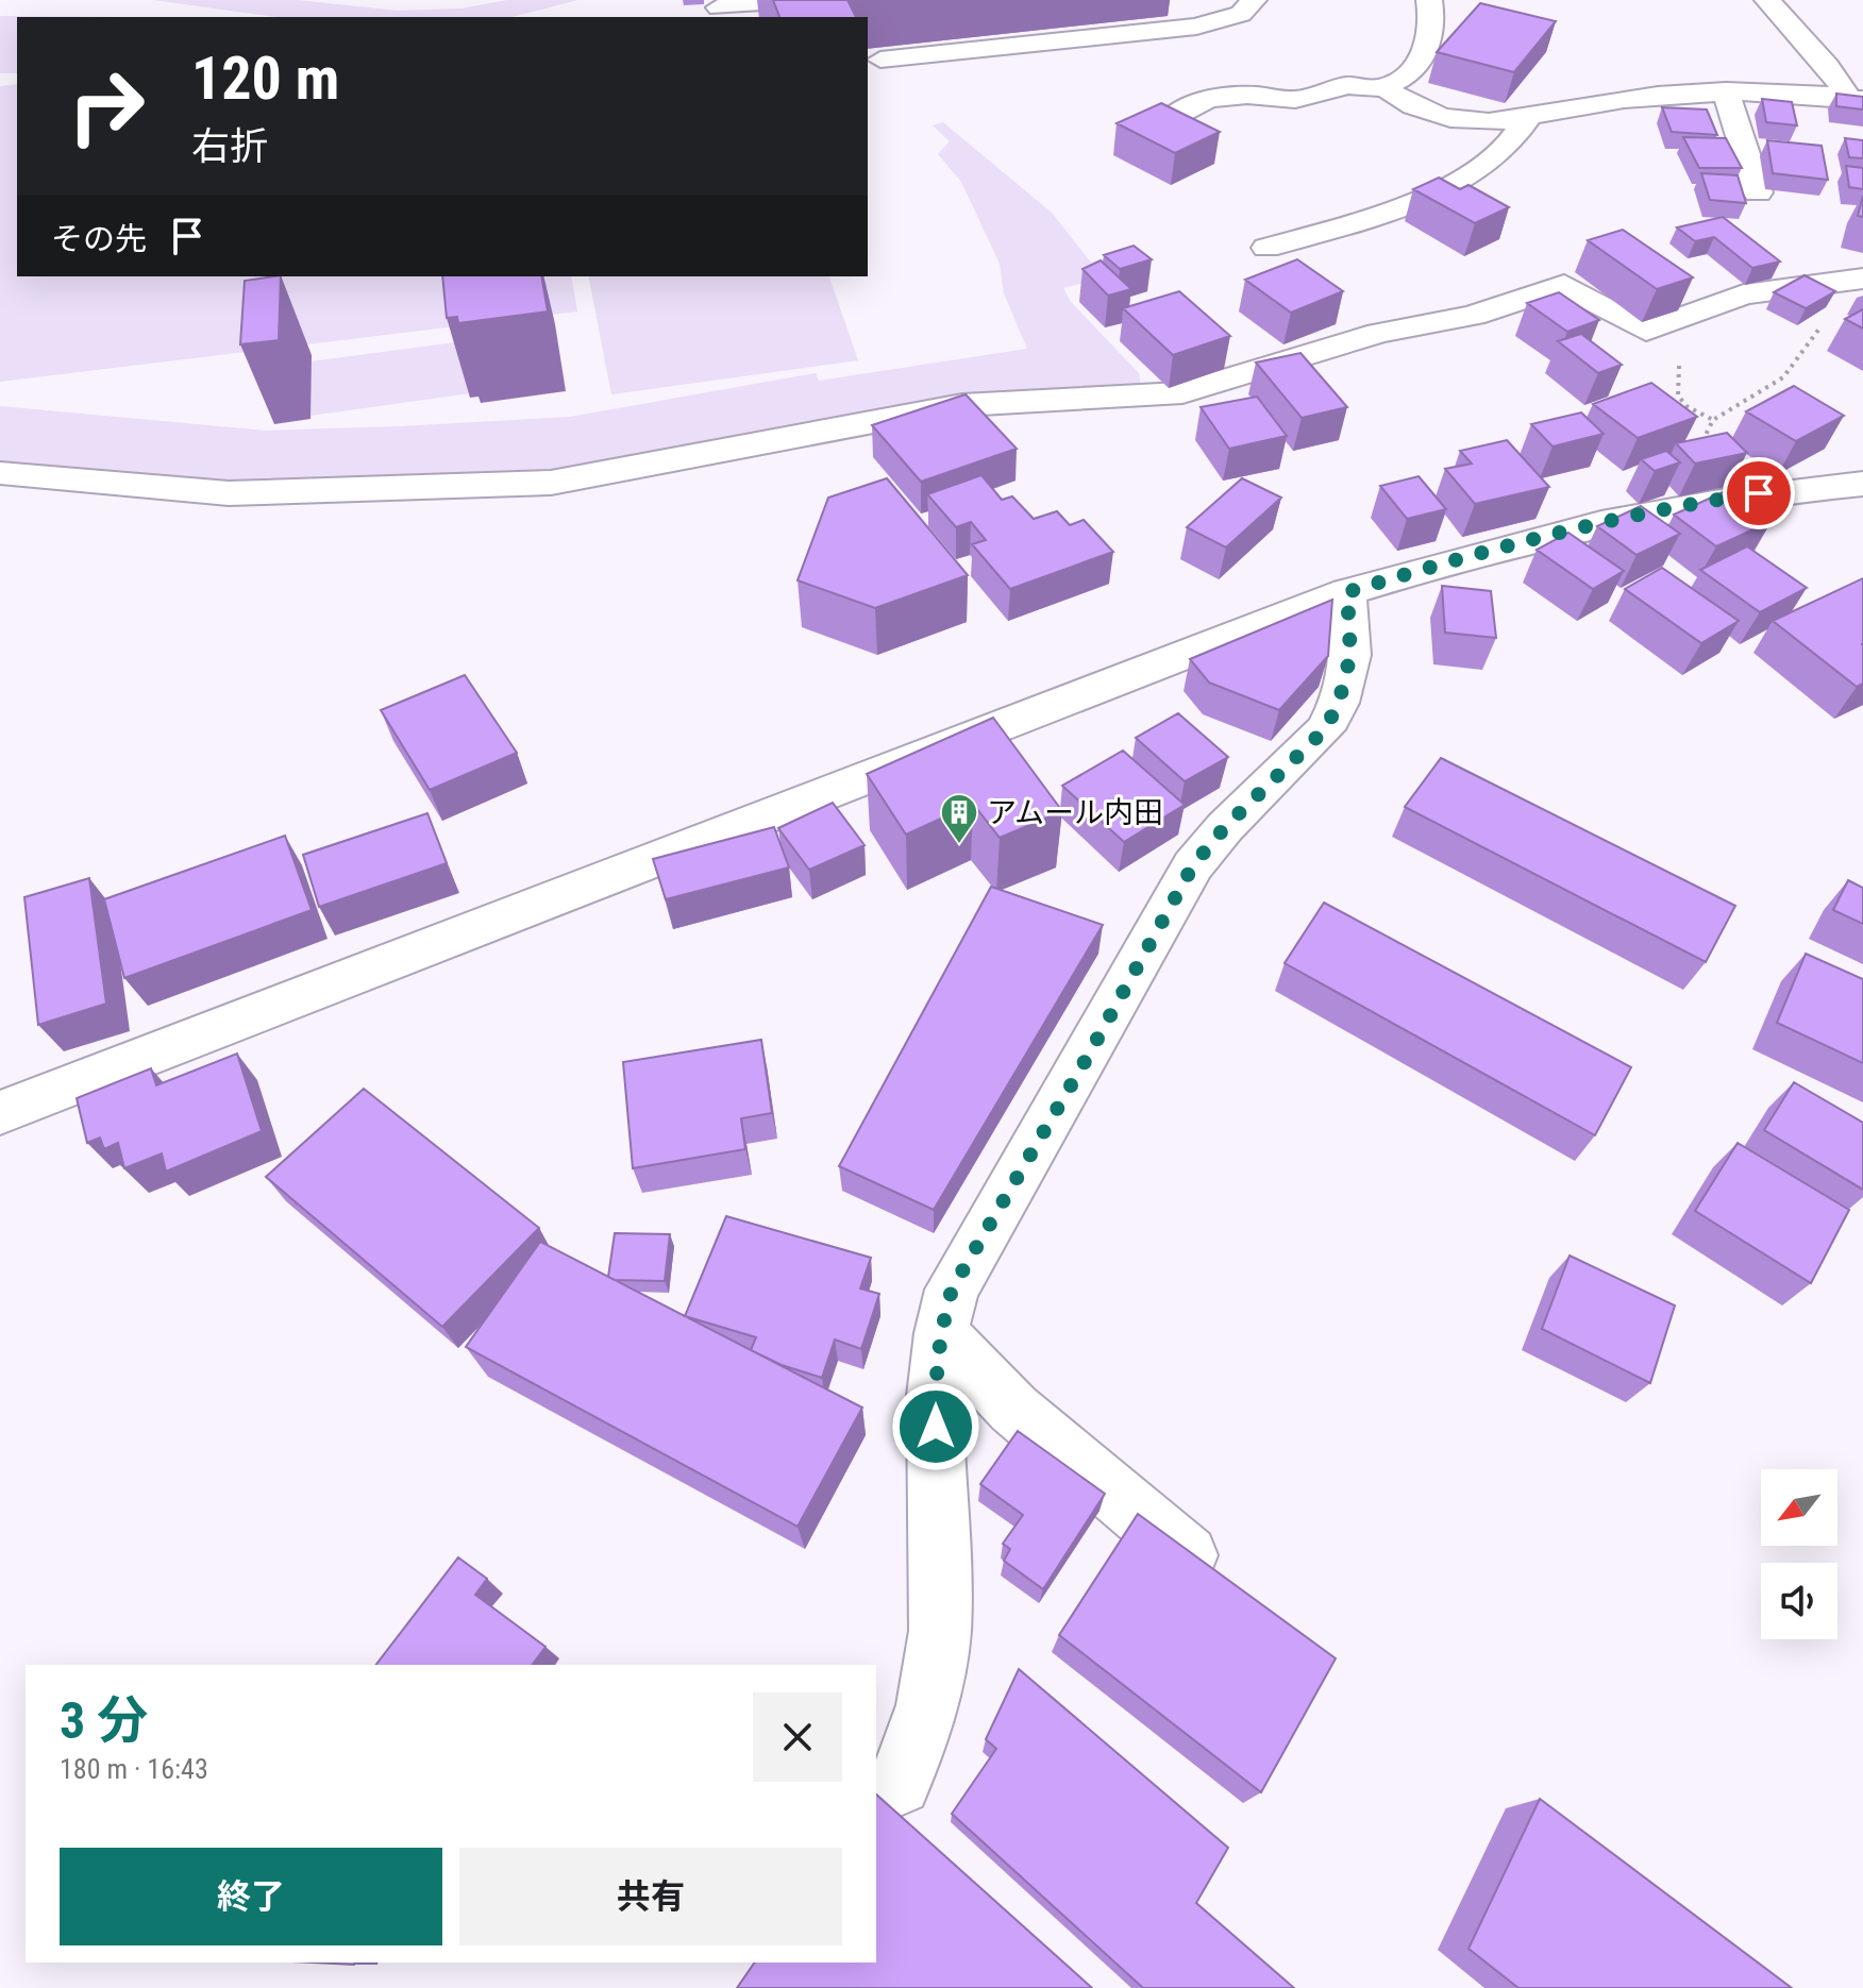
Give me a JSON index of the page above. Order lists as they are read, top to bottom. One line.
{"places":{"building":["アムール内田"]},"north":"bottom left","page":{"turn":["120 m","右折"],"then":"その先","heading":["3 分","180 m · 16:43"],"buttons":["終了","共有"]}}
